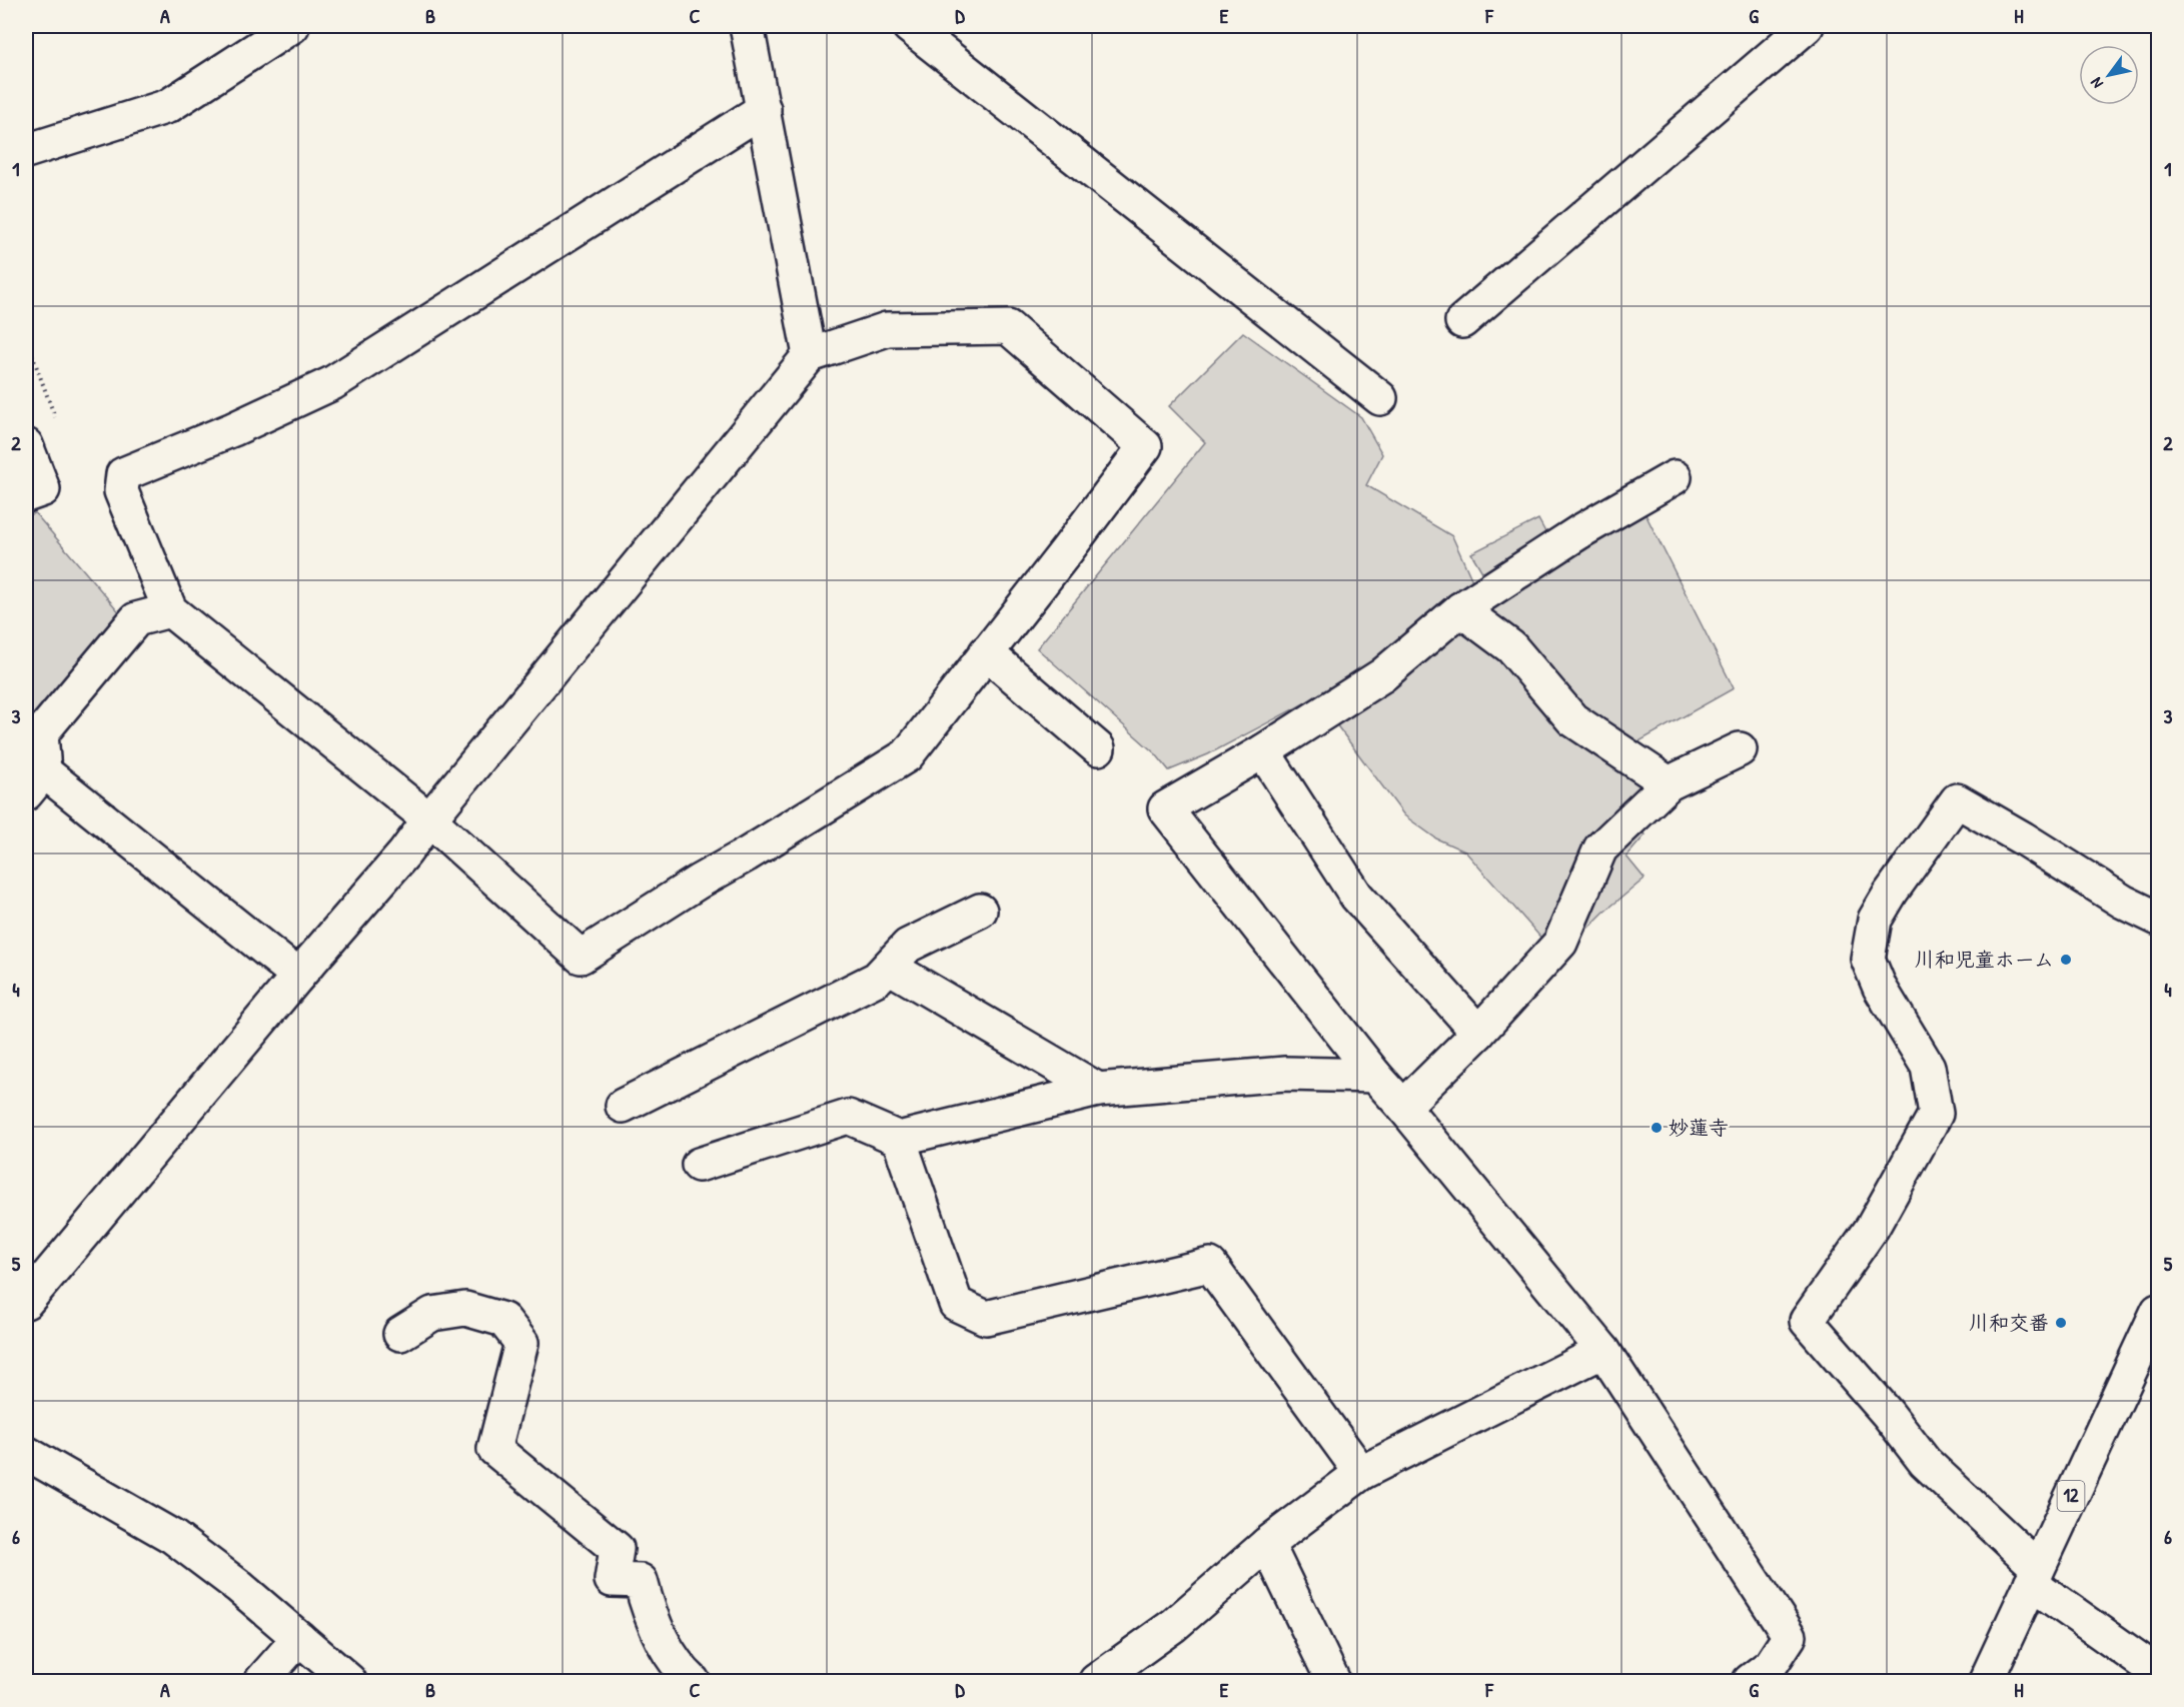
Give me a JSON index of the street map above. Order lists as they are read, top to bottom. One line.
{"streets":{"street":["12"]},"places":["川和児童ホーム","妙蓮寺","川和交番"],"north":"bottom left","grid":{"columns":["A","B","C","D","E","F","G","H"],"rows":["1","2","3","4","5","6"]}}
